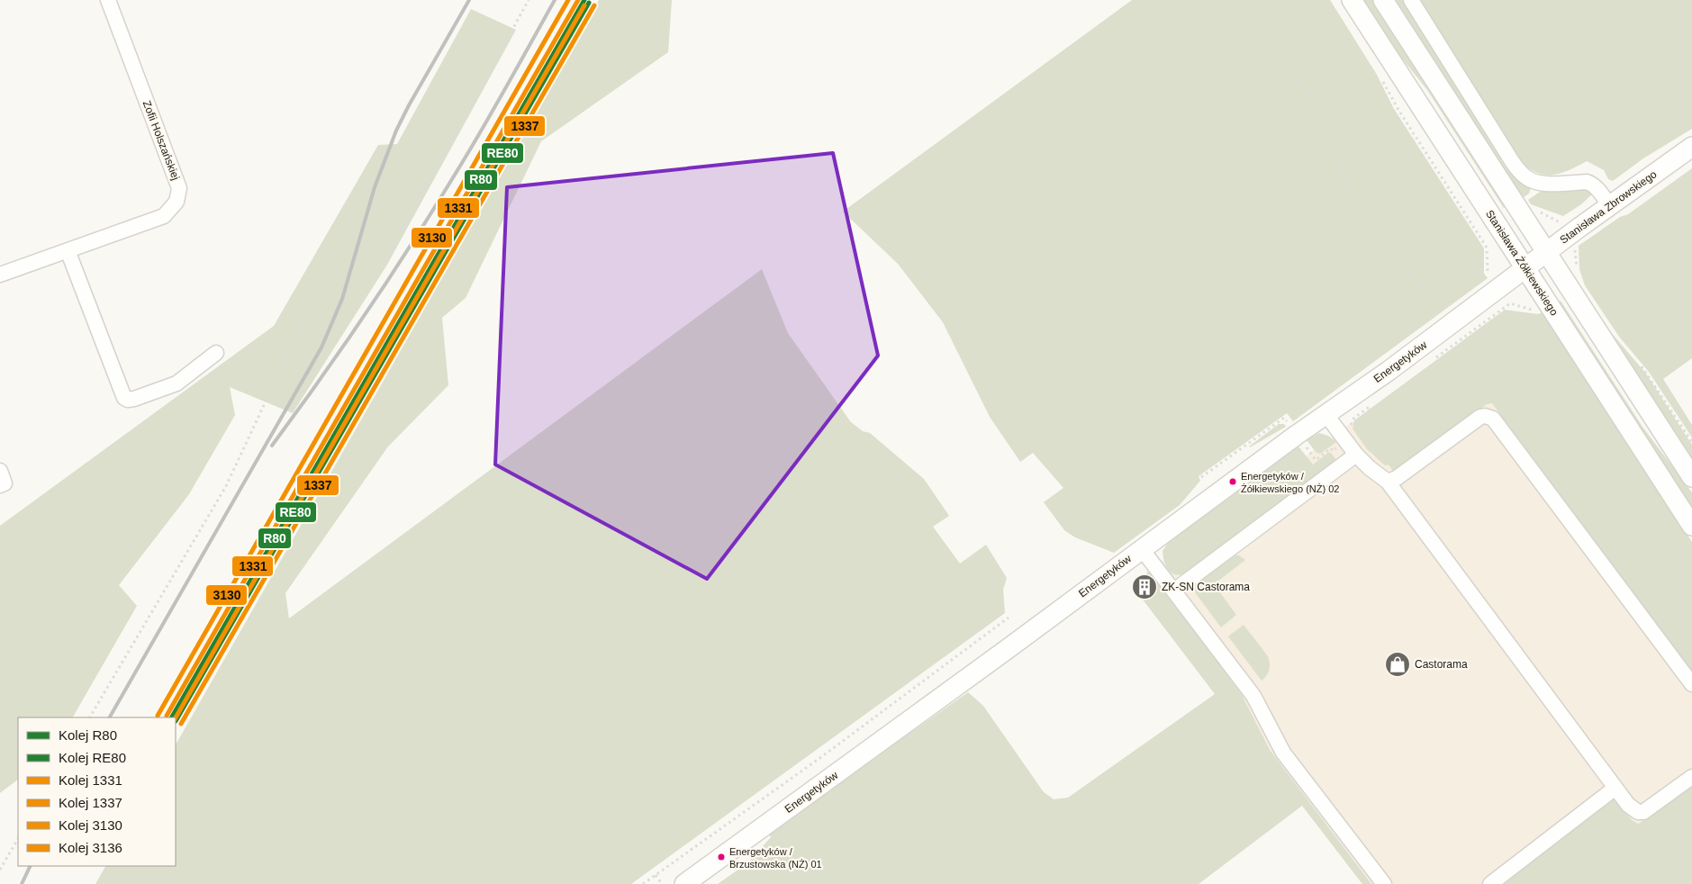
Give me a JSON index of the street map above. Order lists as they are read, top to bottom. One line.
{"streets":{"main road":["Stanisława Zbrowskiego","Stanisława Żółkiewskiego","Energetyków"],"street":["Zofii Holszańskiej"]},"crossings":[["Stanisława Zbrowskiego","Stanisława Żółkiewskiego"],["Stanisława Zbrowskiego","Energetyków"],["Stanisława Żółkiewskiego","Energetyków"]],"places":{"other":["Energetyków / Żółkiewskiego (NŻ) 02","Energetyków / Brzustowska (NŻ) 01"],"building":["ZK-SN Castorama"],"shop":["Castorama"]},"lines":["rail line R80","rail line 1331","rail line 3130","rail line RE80","rail line 1337","rail line 3136"],"legend":["Kolej R80","Kolej RE80","Kolej 1331","Kolej 1337","Kolej 3130","Kolej 3136"]}
